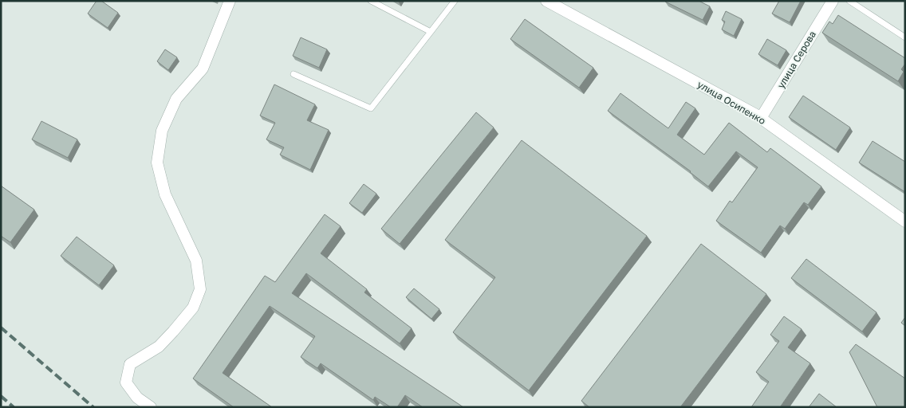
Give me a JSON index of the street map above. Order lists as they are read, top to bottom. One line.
{"streets":{"street":["улица Серова","улица Осипенко"]},"crossings":[["улица Серова","улица Осипенко"]]}
